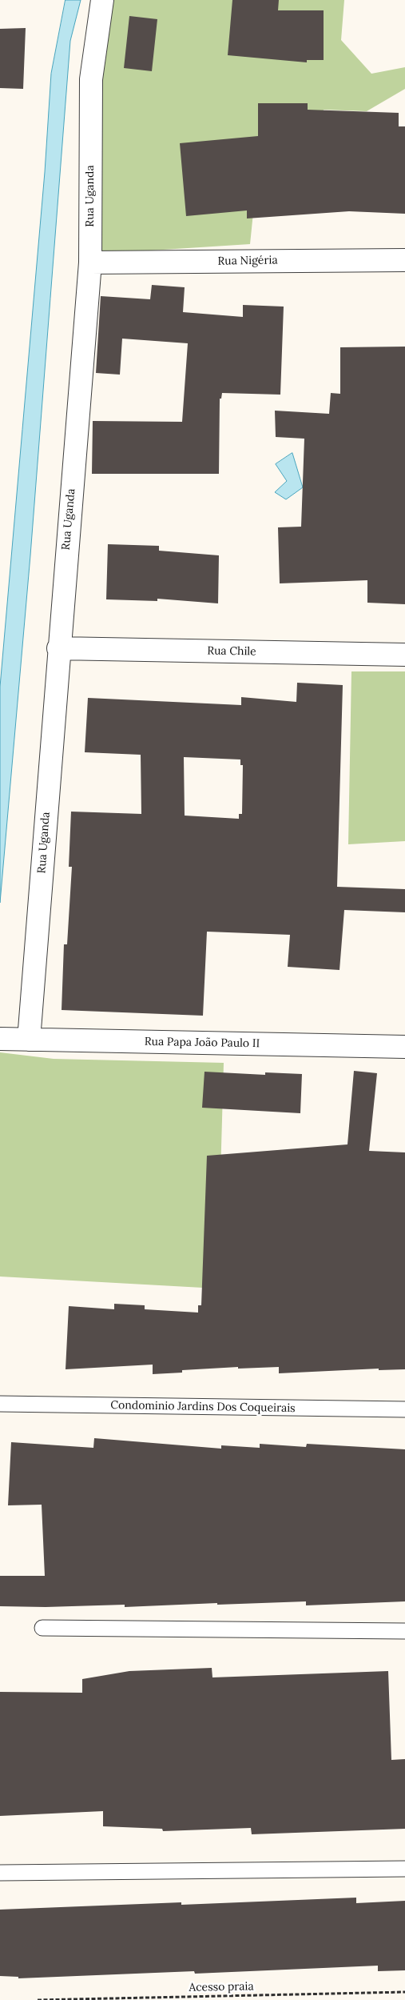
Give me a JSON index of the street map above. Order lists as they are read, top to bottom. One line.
{"streets":{"street":["Rua Uganda","Rua Nigéria","Rua Chile","Rua Papa João Paulo II"],"lane":["Condominio Jardins Dos Coqueirais"],"path":["Acesso praia"]},"crossings":[["Rua Uganda","Rua Nigéria"],["Rua Uganda","Rua Chile"],["Rua Uganda","Rua Papa João Paulo II"]]}
